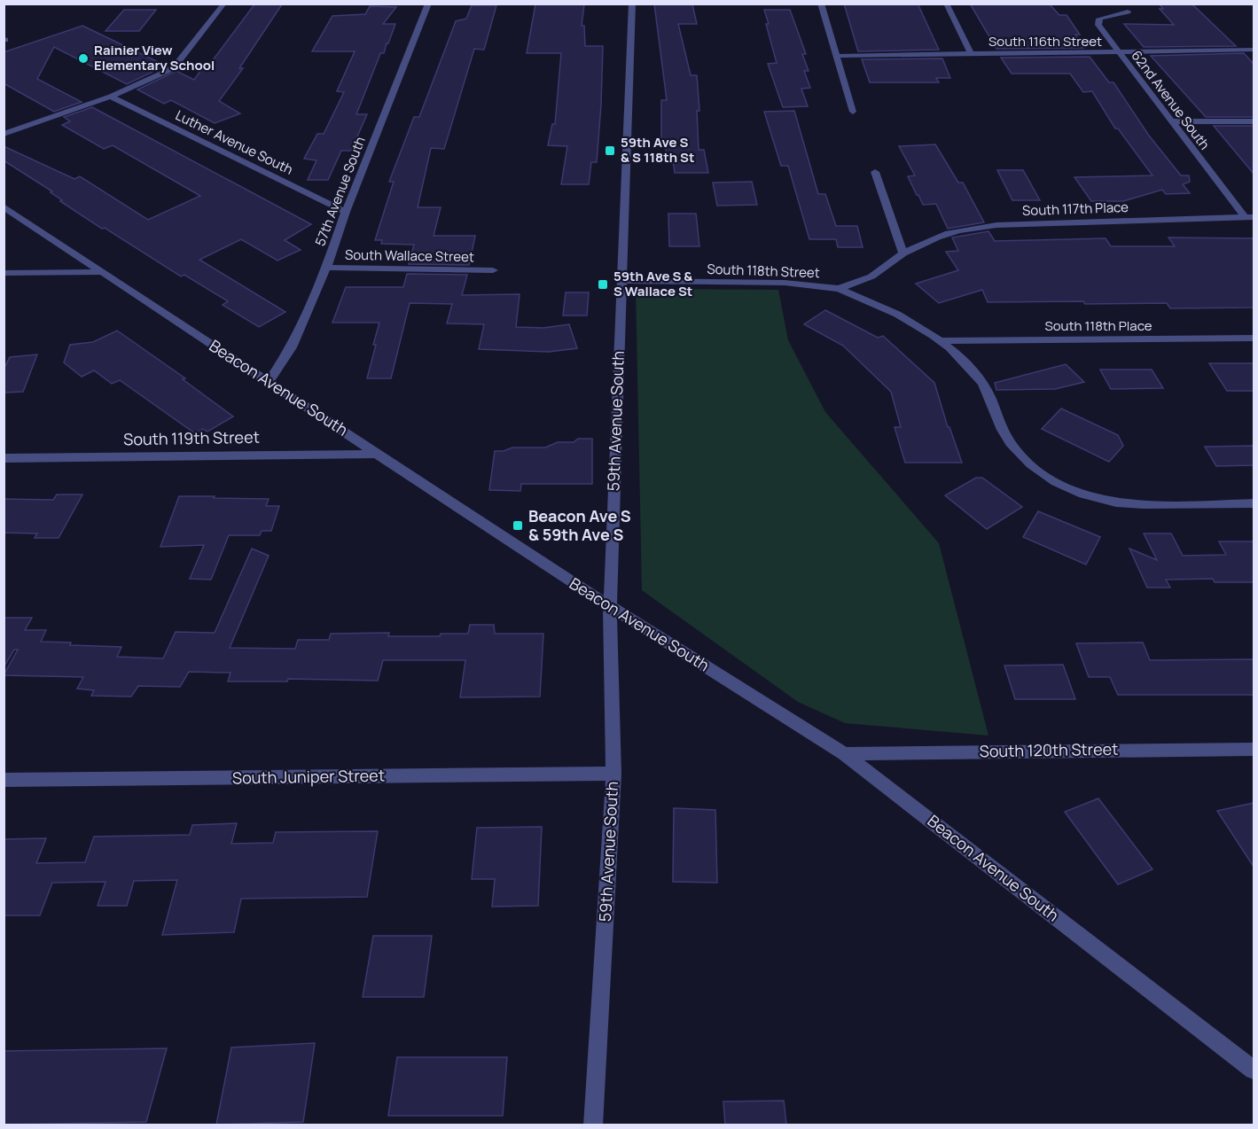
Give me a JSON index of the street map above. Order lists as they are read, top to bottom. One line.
{"streets":{"street":["South 116th Street","62nd Avenue South","Luther Avenue South","57th Avenue South","South 117th Place","South Wallace Street","South 118th Street","South 118th Place","Beacon Avenue South","59th Avenue South","South 119th Street","South 120th Street","South Juniper Street"]},"crossings":[["South 116th Street","62nd Avenue South"],["62nd Avenue South","South 117th Place"],["Luther Avenue South","57th Avenue South"],["57th Avenue South","South Wallace Street"],["57th Avenue South","Beacon Avenue South"],["South 117th Place","South 118th Street"],["South 118th Street","59th Avenue South"],["Beacon Avenue South","59th Avenue South"],["Beacon Avenue South","South 119th Street"],["Beacon Avenue South","South 120th Street"],["59th Avenue South","South Juniper Street"]],"places":{"other":["Rainier View Elementary School"],"transit":["59th Ave S & S 118th St","59th Ave S & S Wallace St","Beacon Ave S & 59th Ave S"]}}
